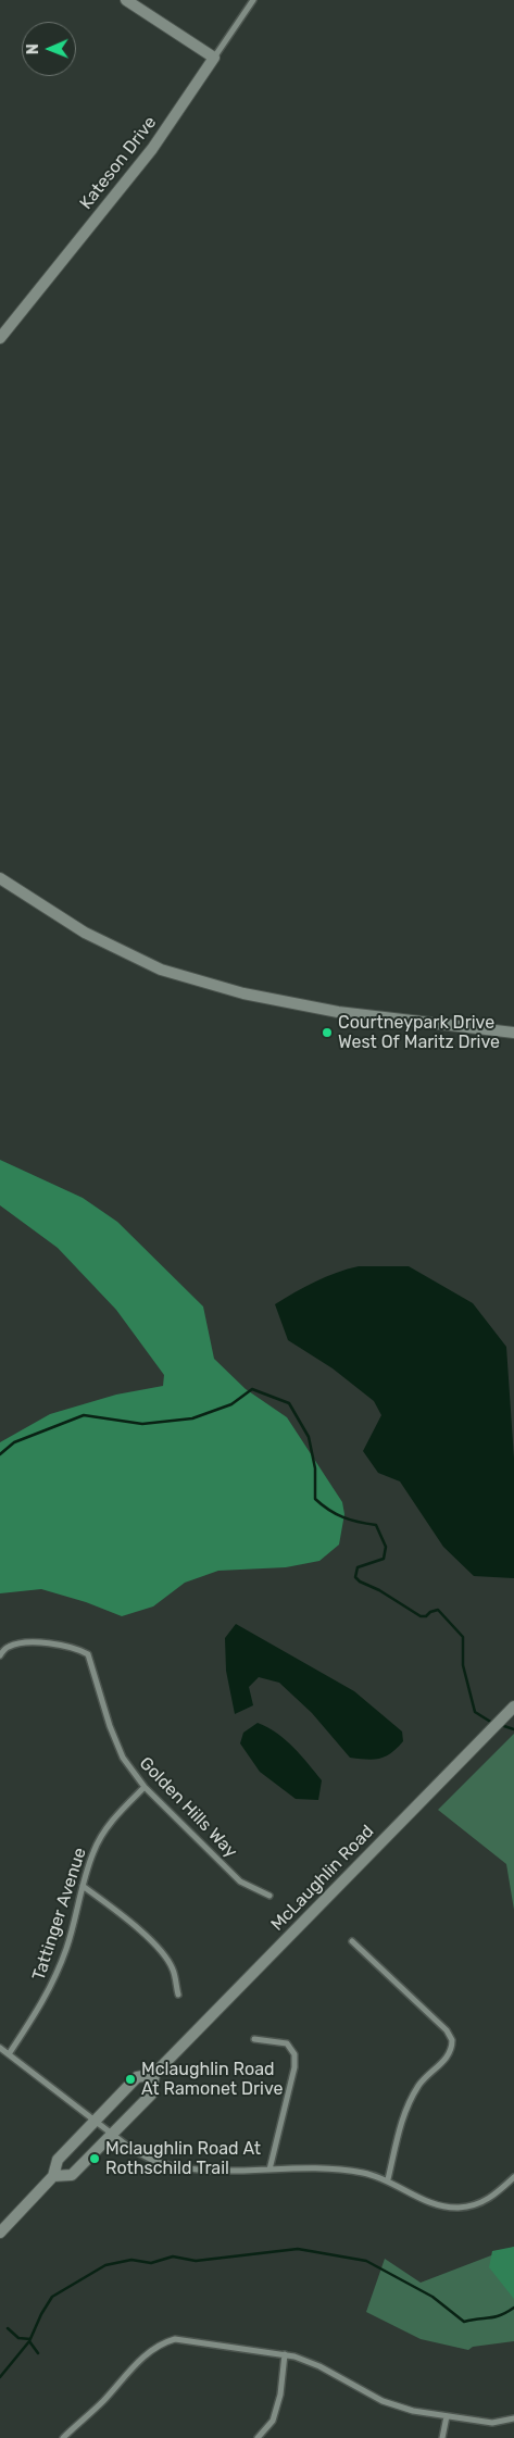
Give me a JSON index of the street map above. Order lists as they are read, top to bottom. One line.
{"streets":{"street":["Kateson Drive","Golden Hills Way","McLaughlin Road","Tattinger Avenue"]},"crossings":[["Golden Hills Way","Tattinger Avenue"]],"places":["Courtneypark Drive West Of Maritz Drive","Mclaughlin Road At Ramonet Drive","Mclaughlin Road At Rothschild Trail"],"north":"left"}
